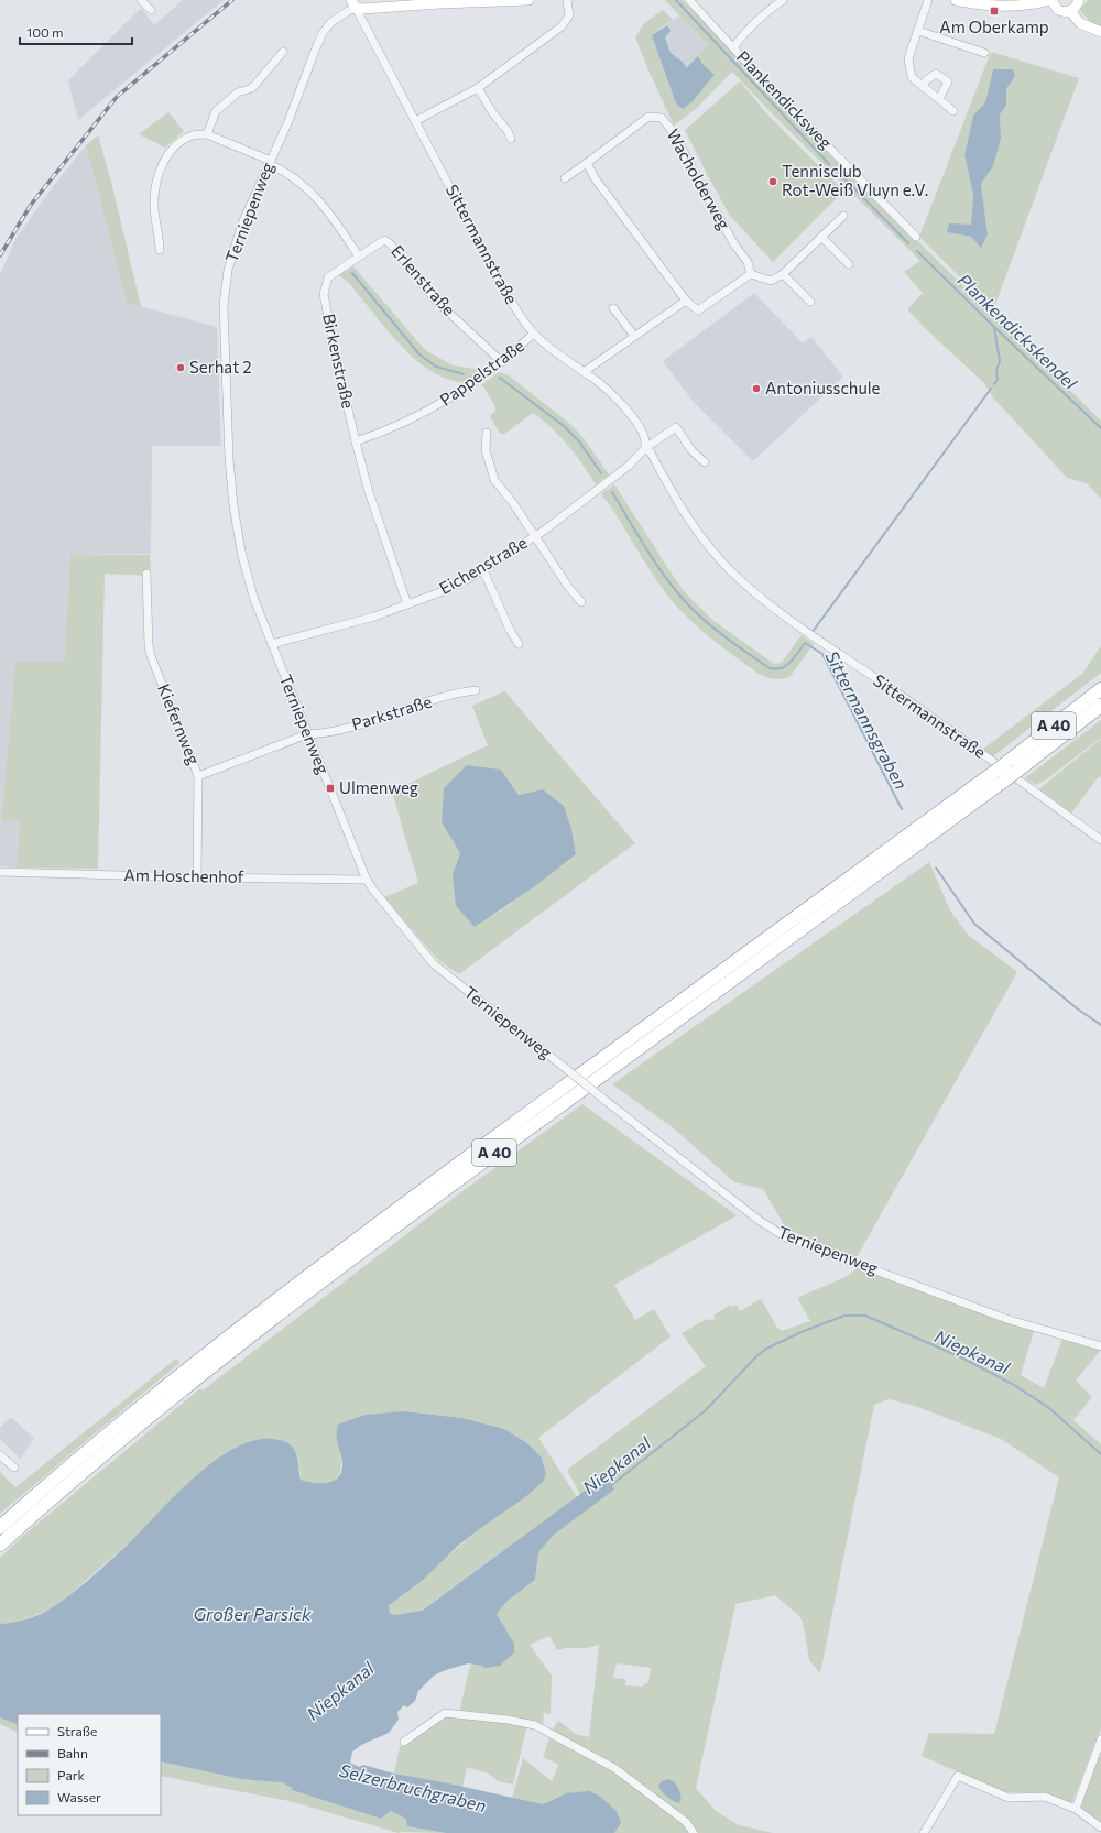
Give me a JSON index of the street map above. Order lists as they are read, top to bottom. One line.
{"streets":{"highway":["A 40"],"street":["Plankendicksweg","Wacholderweg","Terniepenweg","Sittermannstraße","Erlenstraße","Birkenstraße","Pappelstraße","Eichenstraße","Parkstraße","Kiefernweg","Am Hoschenhof"]},"crossings":[["Terniepenweg","Sittermannstraße"],["Terniepenweg","Eichenstraße"],["Terniepenweg","Parkstraße"],["Terniepenweg","Am Hoschenhof"],["Sittermannstraße","Pappelstraße"],["Sittermannstraße","Eichenstraße"],["Erlenstraße","Birkenstraße"],["Erlenstraße","Pappelstraße"],["Birkenstraße","Pappelstraße"],["Birkenstraße","Eichenstraße"],["Kiefernweg","Am Hoschenhof"]],"water":["Plankendickskendel","Sittermannsgraben","Niepkanal","Großer Parsick","Selzerbruchgraben"],"places":{"transit":["Am Oberkamp","Ulmenweg"],"other":["Tennisclub Rot-Weiß Vluyn e.V.","Serhat 2","Antoniusschule"]},"legend":["Straße","Bahn","Park","Wasser"],"scale_bar":"100 m"}
